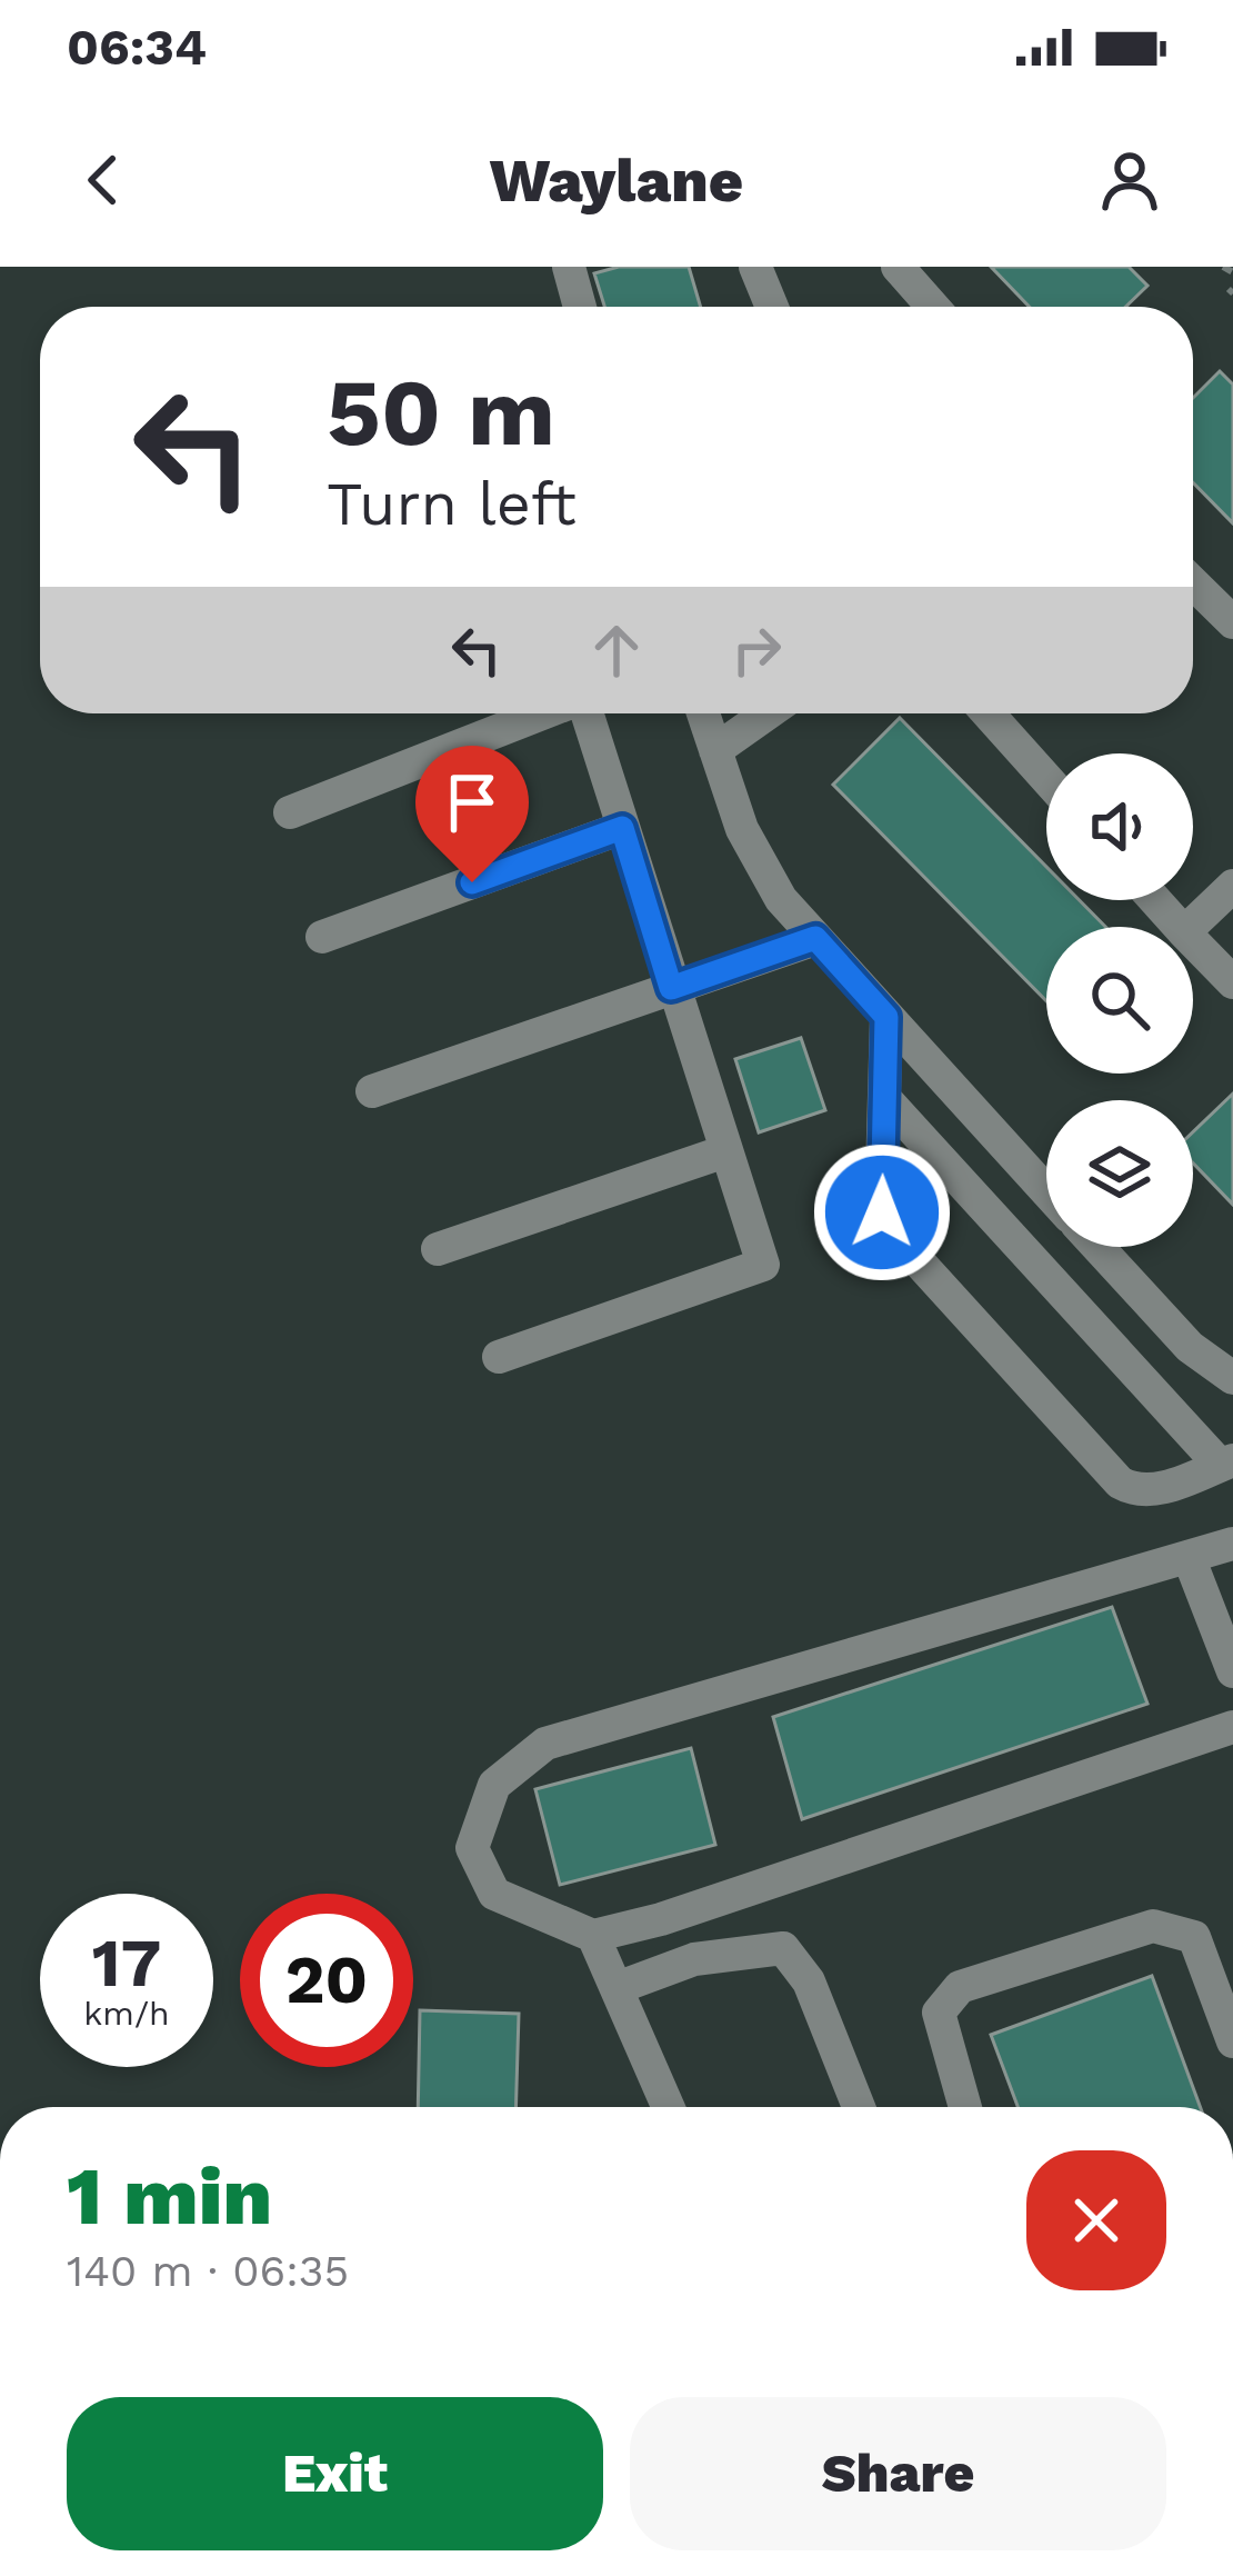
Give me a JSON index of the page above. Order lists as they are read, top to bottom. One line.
{"page":{"status":"06:34","header":"Waylane","turn":["50 m","Turn left"],"speed":"17 km/h","limit":"20","heading":["1 min","140 m · 06:35"],"buttons":["Exit","Share"]}}
